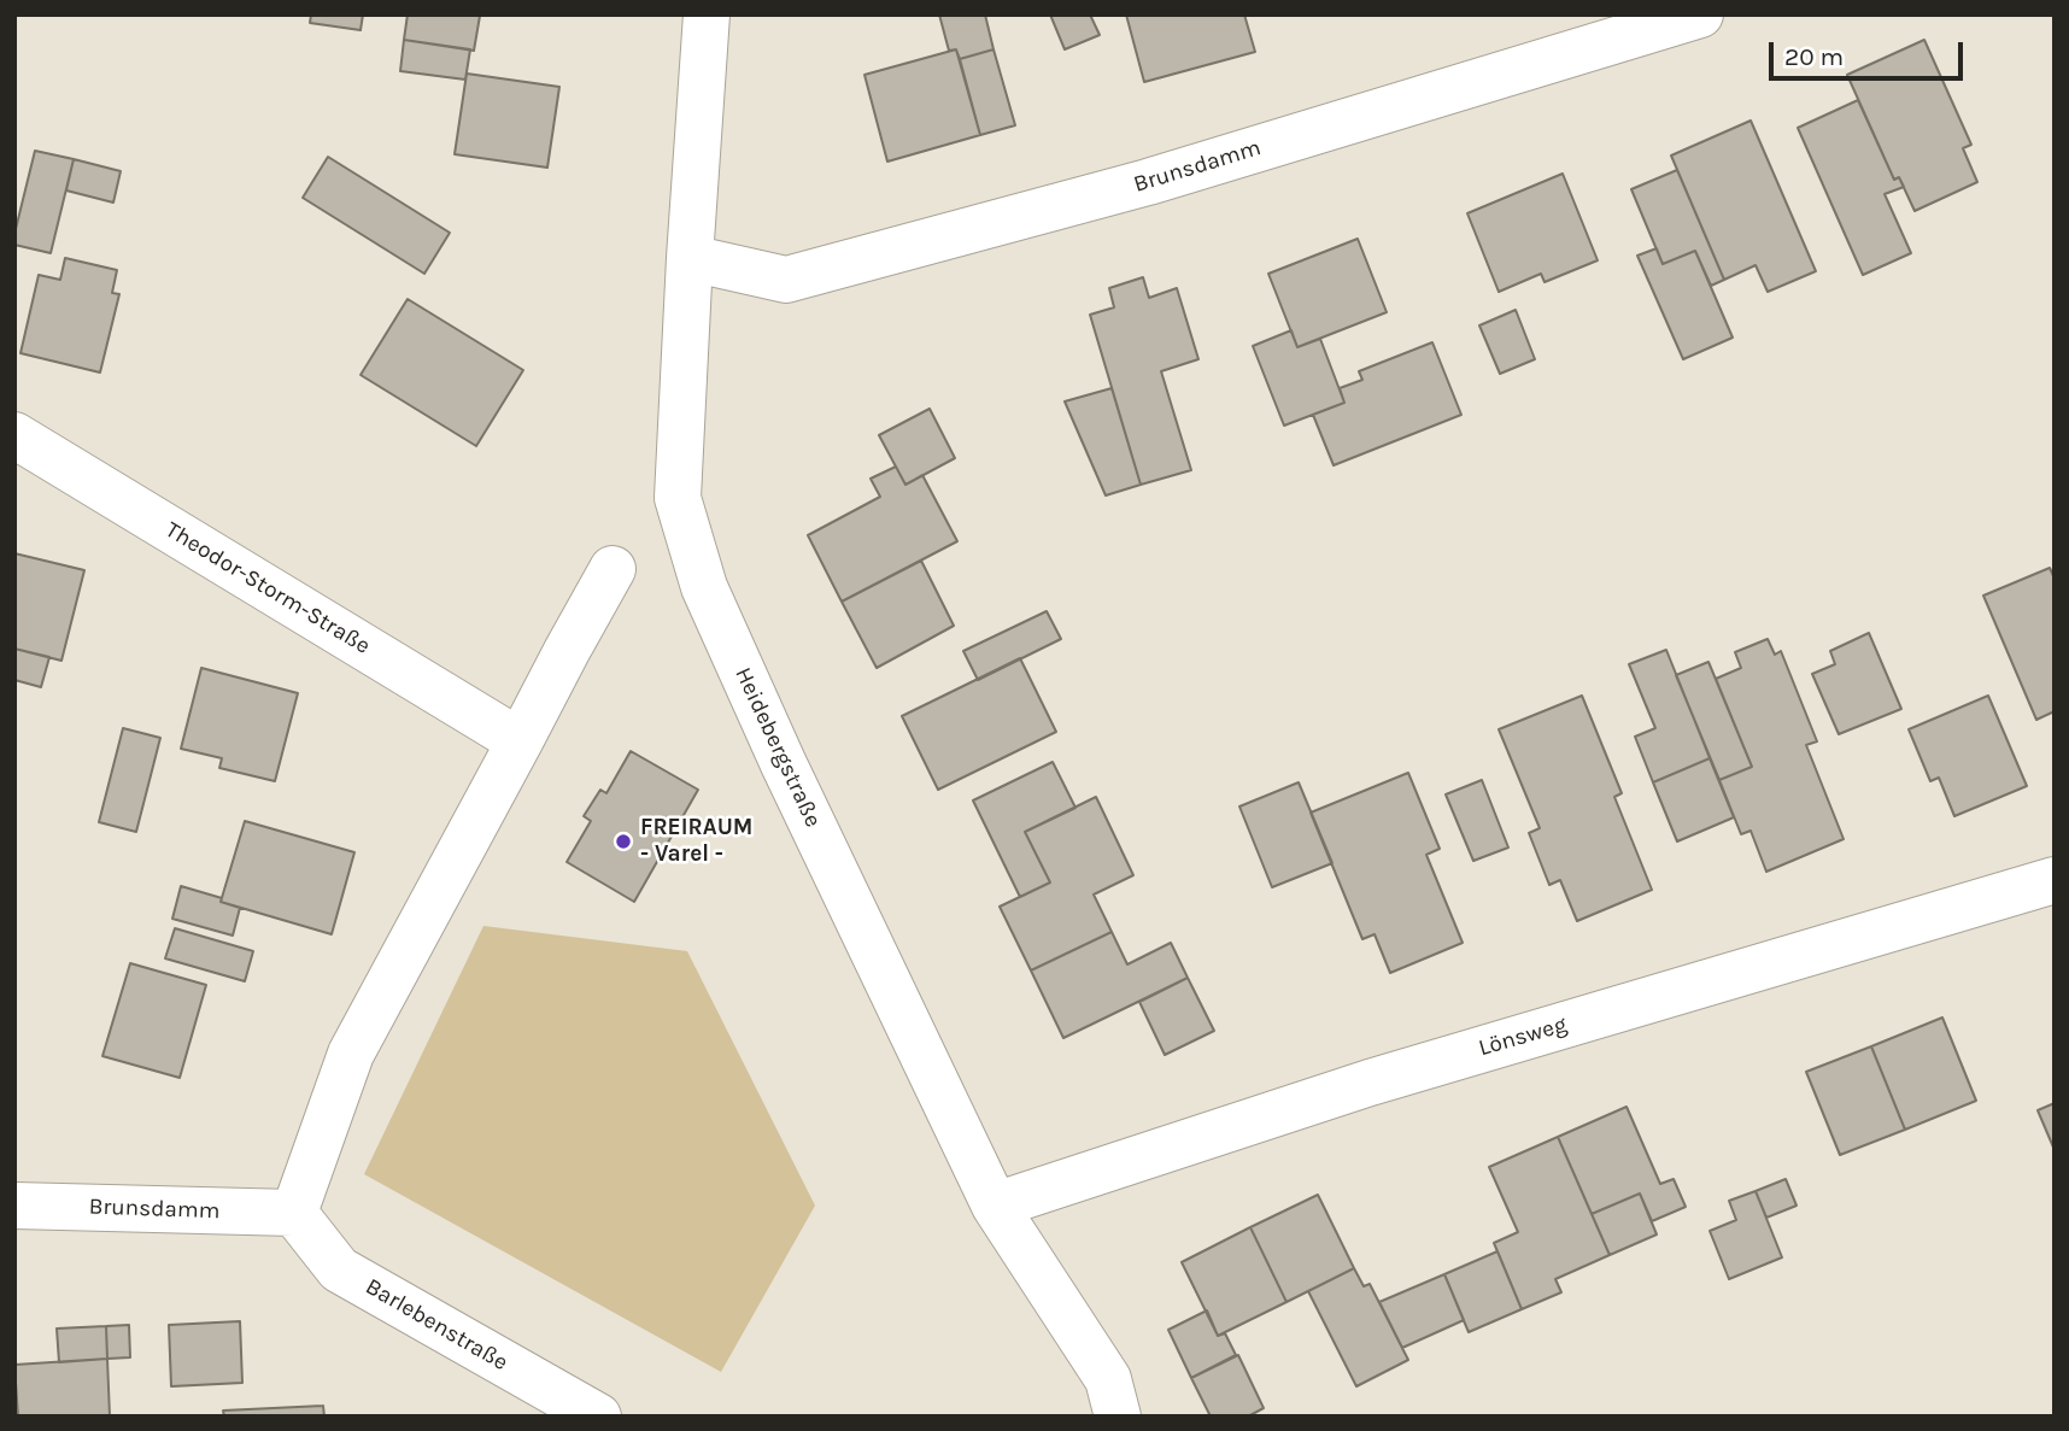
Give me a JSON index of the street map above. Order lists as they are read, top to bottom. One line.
{"streets":{"street":["Brunsdamm","Theodor-Storm-Straße","Heidebergstraße","Lönsweg","Barlebenstraße"]},"crossings":[["Brunsdamm","Heidebergstraße"],["Brunsdamm","Barlebenstraße"],["Heidebergstraße","Lönsweg"]],"places":["FREIRAUM - Varel -"],"scale_bar":"20 m"}
